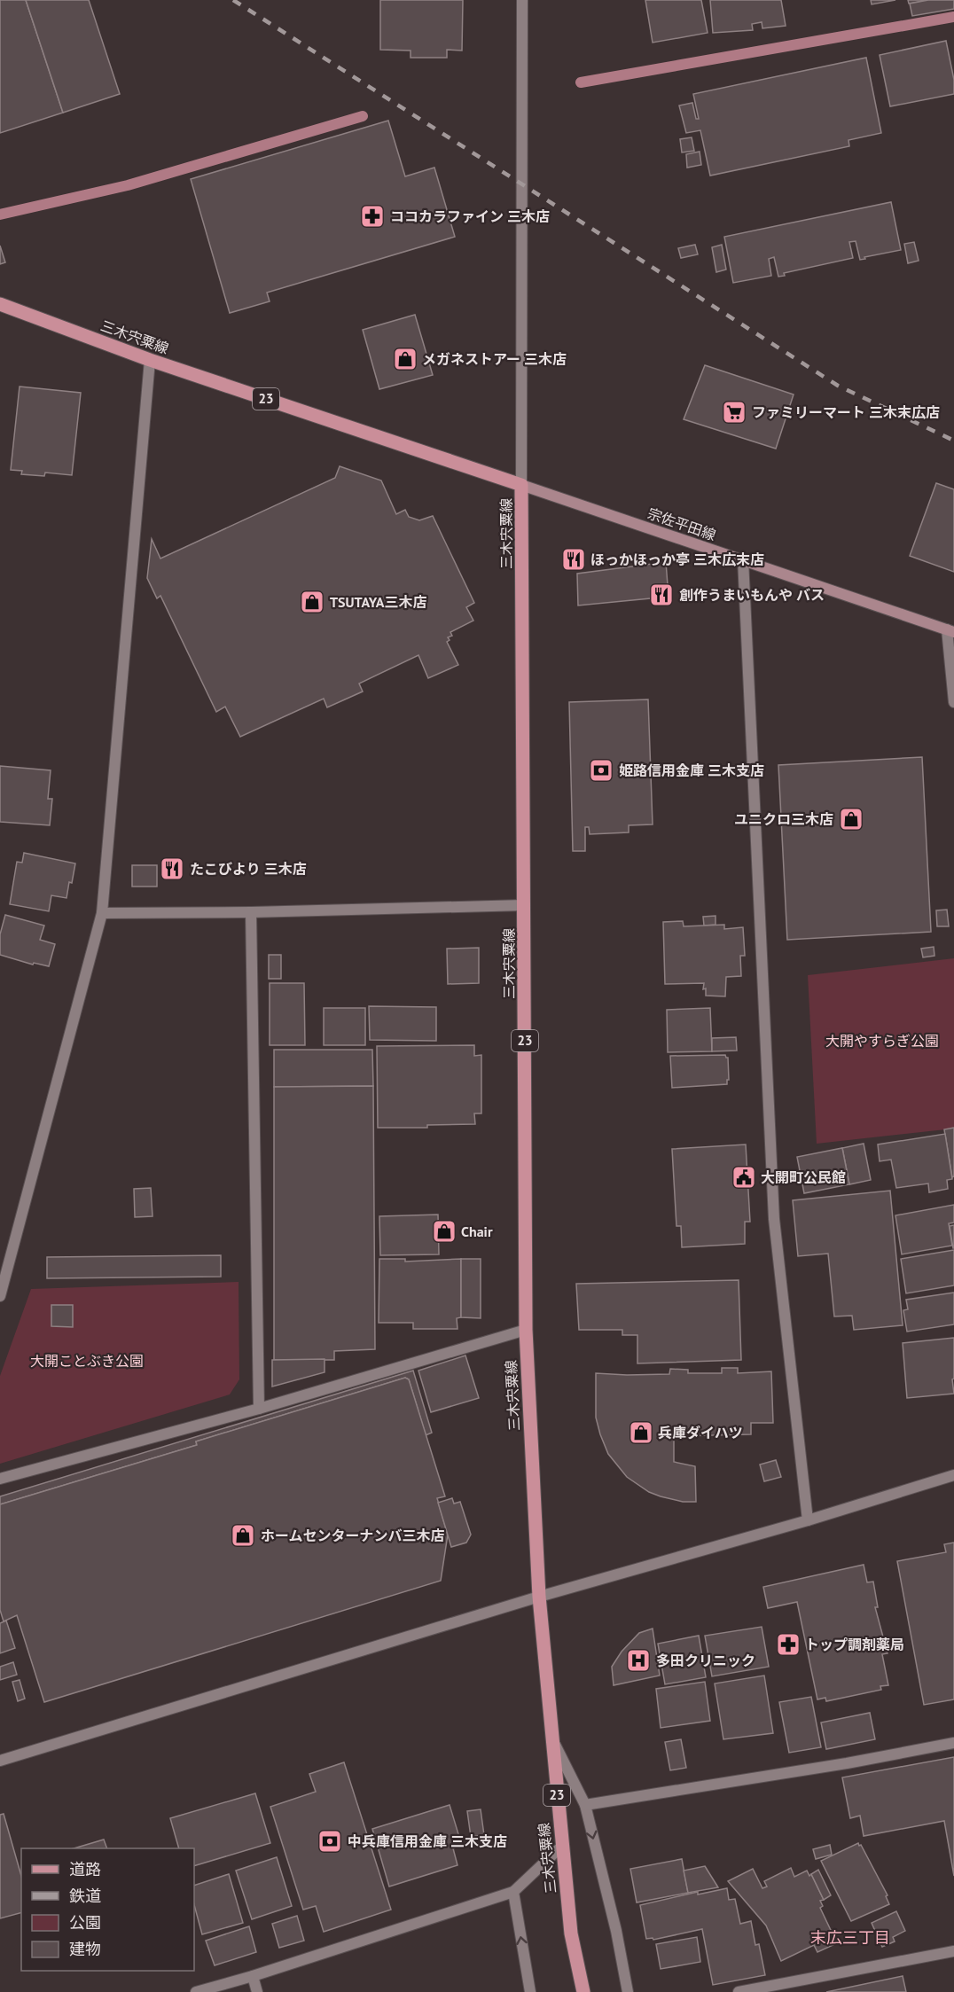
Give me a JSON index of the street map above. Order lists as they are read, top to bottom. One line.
{"streets":{"main road":["三木宍粟線","23","宗佐平田線"]},"crossings":[["三木宍粟線","宗佐平田線"]],"districts":["末広三丁目"],"parks":["大開やすらぎ公園","大開ことぶき公園"],"places":{"pharmacy":["ココカラファイン 三木店","トップ調剤薬局"],"shop":["メガネストアー 三木店","TSUTAYA三木店","ユニクロ三木店","Chair","兵庫ダイハツ","ホームセンターナンバ三木店"],"supermarket":["ファミリーマート 三木末広店"],"restaurant":["ほっかほっか亭 三木広末店","創作うまいもんや バス","たこびより 三木店"],"bank":["姫路信用金庫 三木支店","中兵庫信用金庫 三木支店"],"public building":["大開町公民館"],"hospital":["多田クリニック"]},"legend":["道路","鉄道","公園","建物"]}
